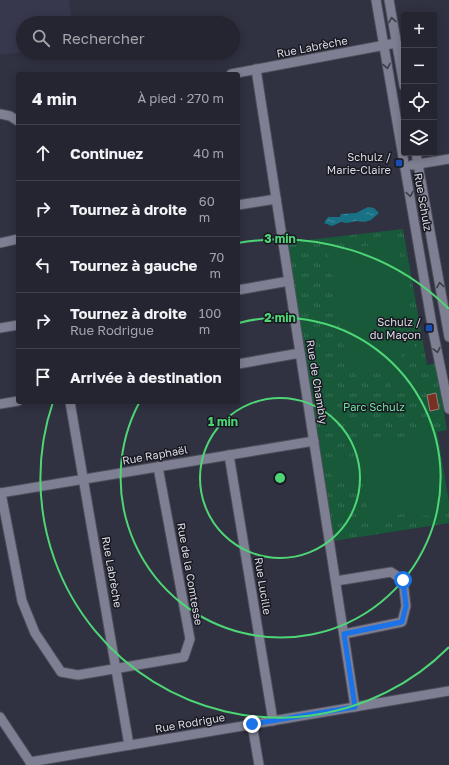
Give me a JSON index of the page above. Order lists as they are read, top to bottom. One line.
{"streets":{"street":["Rue Labrèche","Rue Schulz","Rue de Chambly","Rue Raphaël","Rue de la Comtesse","Rue Lucille","Rue Rodrigue"]},"crossings":[["Rue Labrèche","Rue Schulz"],["Rue Labrèche","Rue de Chambly"],["Rue Labrèche","Rue Raphaël"],["Rue Labrèche","Rue de la Comtesse"],["Rue Labrèche","Rue Rodrigue"],["Rue de Chambly","Rue Raphaël"],["Rue de Chambly","Rue Rodrigue"],["Rue Raphaël","Rue de la Comtesse"],["Rue Raphaël","Rue Lucille"],["Rue Lucille","Rue Rodrigue"]],"parks":["Parc Schulz"],"places":{"transit":["Schulz / Marie-Claire","Schulz / du Maçon"]},"page":{"map_buttons":["+","−"],"search":"Rechercher","heading":["4 min","À pied · 270 m"],"list":[["Continuez","40 m"],["Tournez à droite","60 m"],["Tournez à gauche","70 m"],["Tournez à droite","Rue Rodrigue","100 m"],"Arrivée à destination"]},"rings":["3 min","2 min","1 min"]}
